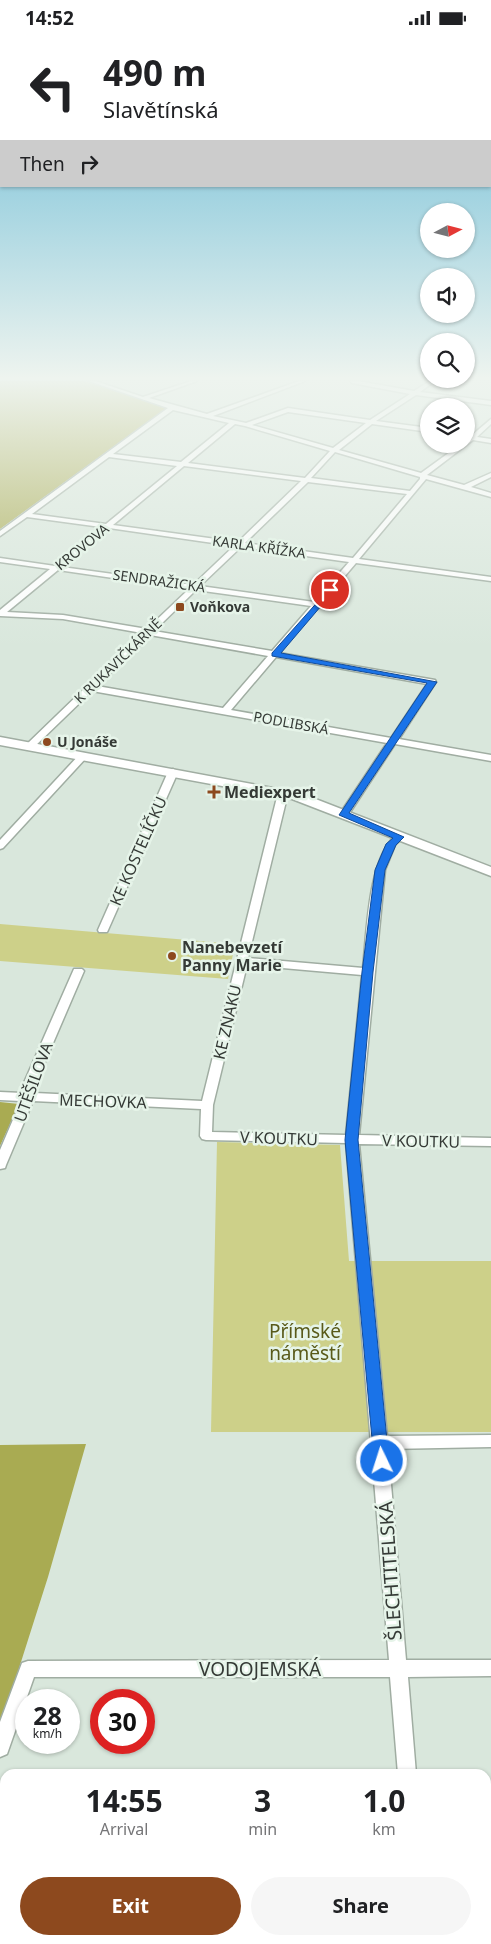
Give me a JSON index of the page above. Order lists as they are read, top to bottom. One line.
{"streets":{"street":["KROVOVA","KARLA KŘÍŽKA","SENDRAŽICKÁ","K RUKAVIČKÁRNĚ","PODLIBSKÁ","KE KOSTELÍČKU","KE ZNAKU","UTĚŠILOVA","MECHOVKA","V KOUTKU","ŠLECHTITELSKÁ","VODOJEMSKÁ"]},"crossings":[["KROVOVA","KARLA KŘÍŽKA"],["KROVOVA","SENDRAŽICKÁ"],["KARLA KŘÍŽKA","K RUKAVIČKÁRNĚ"],["SENDRAŽICKÁ","K RUKAVIČKÁRNĚ"],["K RUKAVIČKÁRNĚ","PODLIBSKÁ"],["KE ZNAKU","MECHOVKA"],["KE ZNAKU","V KOUTKU"],["UTĚŠILOVA","MECHOVKA"],["V KOUTKU","ŠLECHTITELSKÁ"],["ŠLECHTITELSKÁ","VODOJEMSKÁ"]],"parks":["Přímské náměstí"],"places":{"transit":["Voňkova"],"other":["U Jonáše","Nanebevzetí Panny Marie"],"health":["Mediexpert"]},"north":"right","page":{"status":"14:52","turn":["490 m","Slavětínská"],"then":"Then","speed":"28 km/h","limit":"30","eta":["14:55","Arrival","3","min","1.0","km"],"buttons":["Exit","Share"]}}
